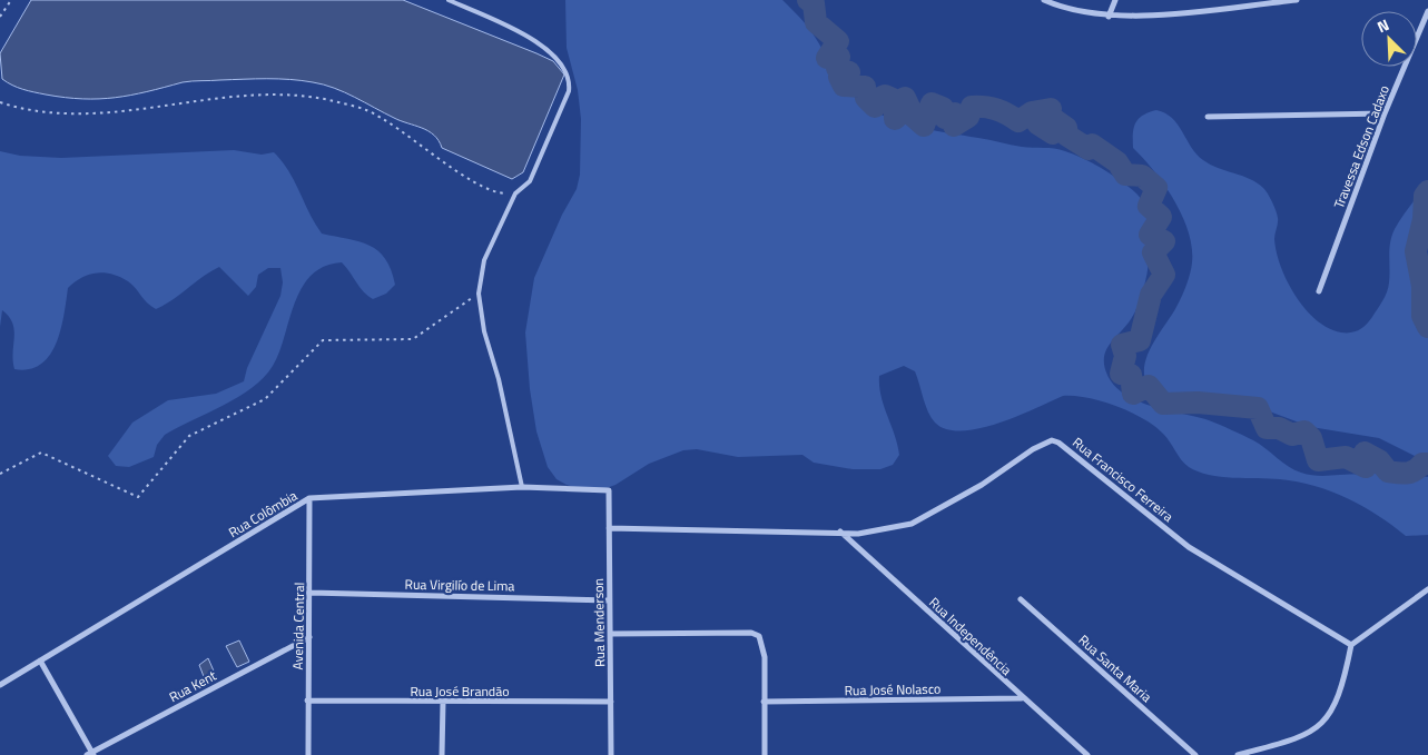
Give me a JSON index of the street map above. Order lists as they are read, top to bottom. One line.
{"streets":{"street":["Travessa Edson Cadaxo","Rua Francisco Ferreira","Rua Colômbia","Rua Virgilío de Lima","Rua Menderson","Avenida Central","Rua Independência","Rua Santa Maria","Rua Kent","Rua José Nolasco","Rua José Brandão"]},"crossings":[["Rua Francisco Ferreira","Rua Independência"],["Rua Colômbia","Rua Menderson"],["Rua Colômbia","Avenida Central"],["Rua Virgilío de Lima","Rua Menderson"],["Rua Virgilío de Lima","Avenida Central"],["Rua Menderson","Rua José Brandão"],["Avenida Central","Rua Kent"],["Avenida Central","Rua José Brandão"],["Rua Independência","Rua José Nolasco"]],"north":"top left"}
